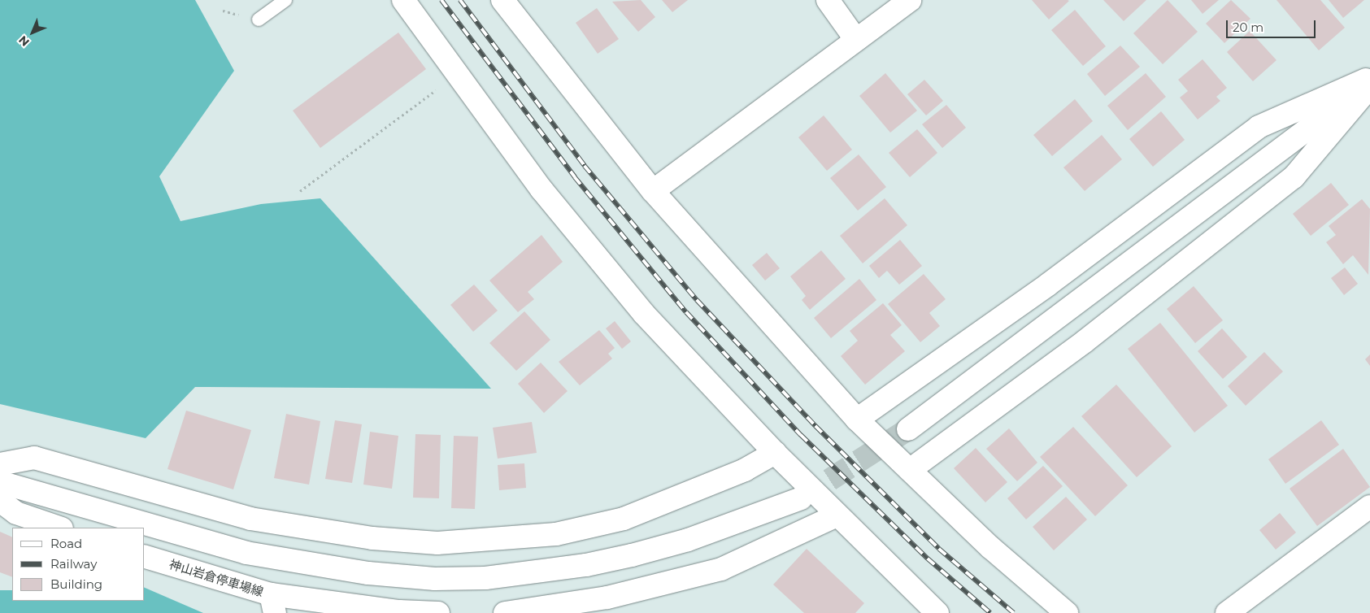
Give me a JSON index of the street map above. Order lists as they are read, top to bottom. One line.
{"streets":{"street":["神山岩倉停車場線"]},"legend":["Road","Railway","Building"],"scale_bar":"20 m","north":"bottom left"}
